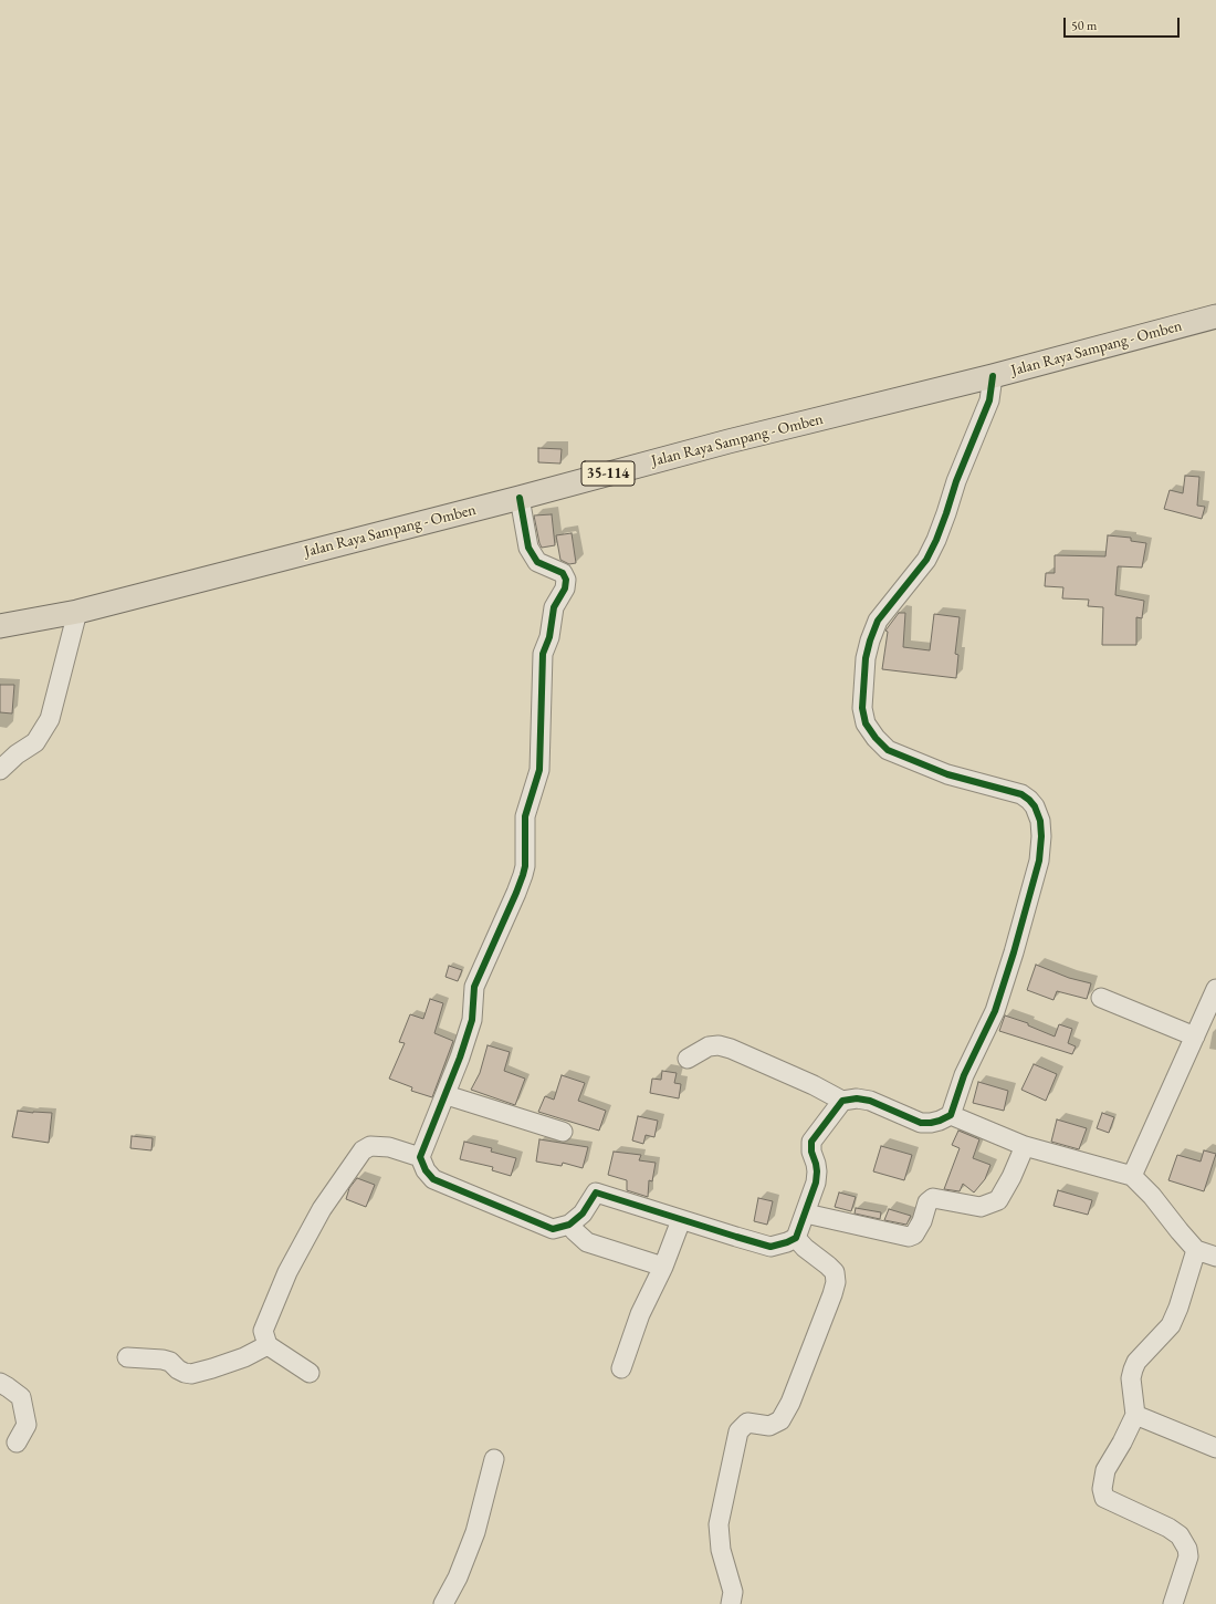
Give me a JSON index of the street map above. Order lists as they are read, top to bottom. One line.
{"streets":{"main road":["Jalan Raya Sampang - Omben","35-114"]},"scale_bar":"50 m"}
